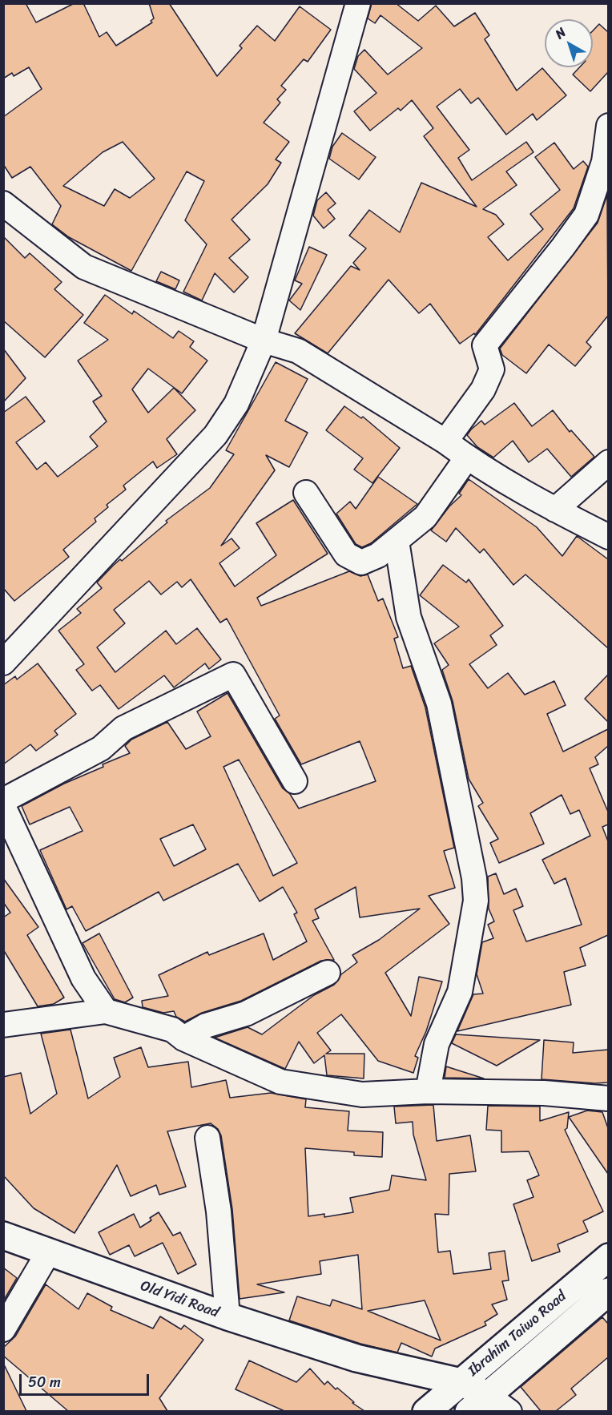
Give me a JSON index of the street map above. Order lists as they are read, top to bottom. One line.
{"streets":{"main road":["Old Yidi Road","Ibrahim Taiwo Road"]},"crossings":[["Old Yidi Road","Ibrahim Taiwo Road"]],"scale_bar":"50 m","north":"top left"}
